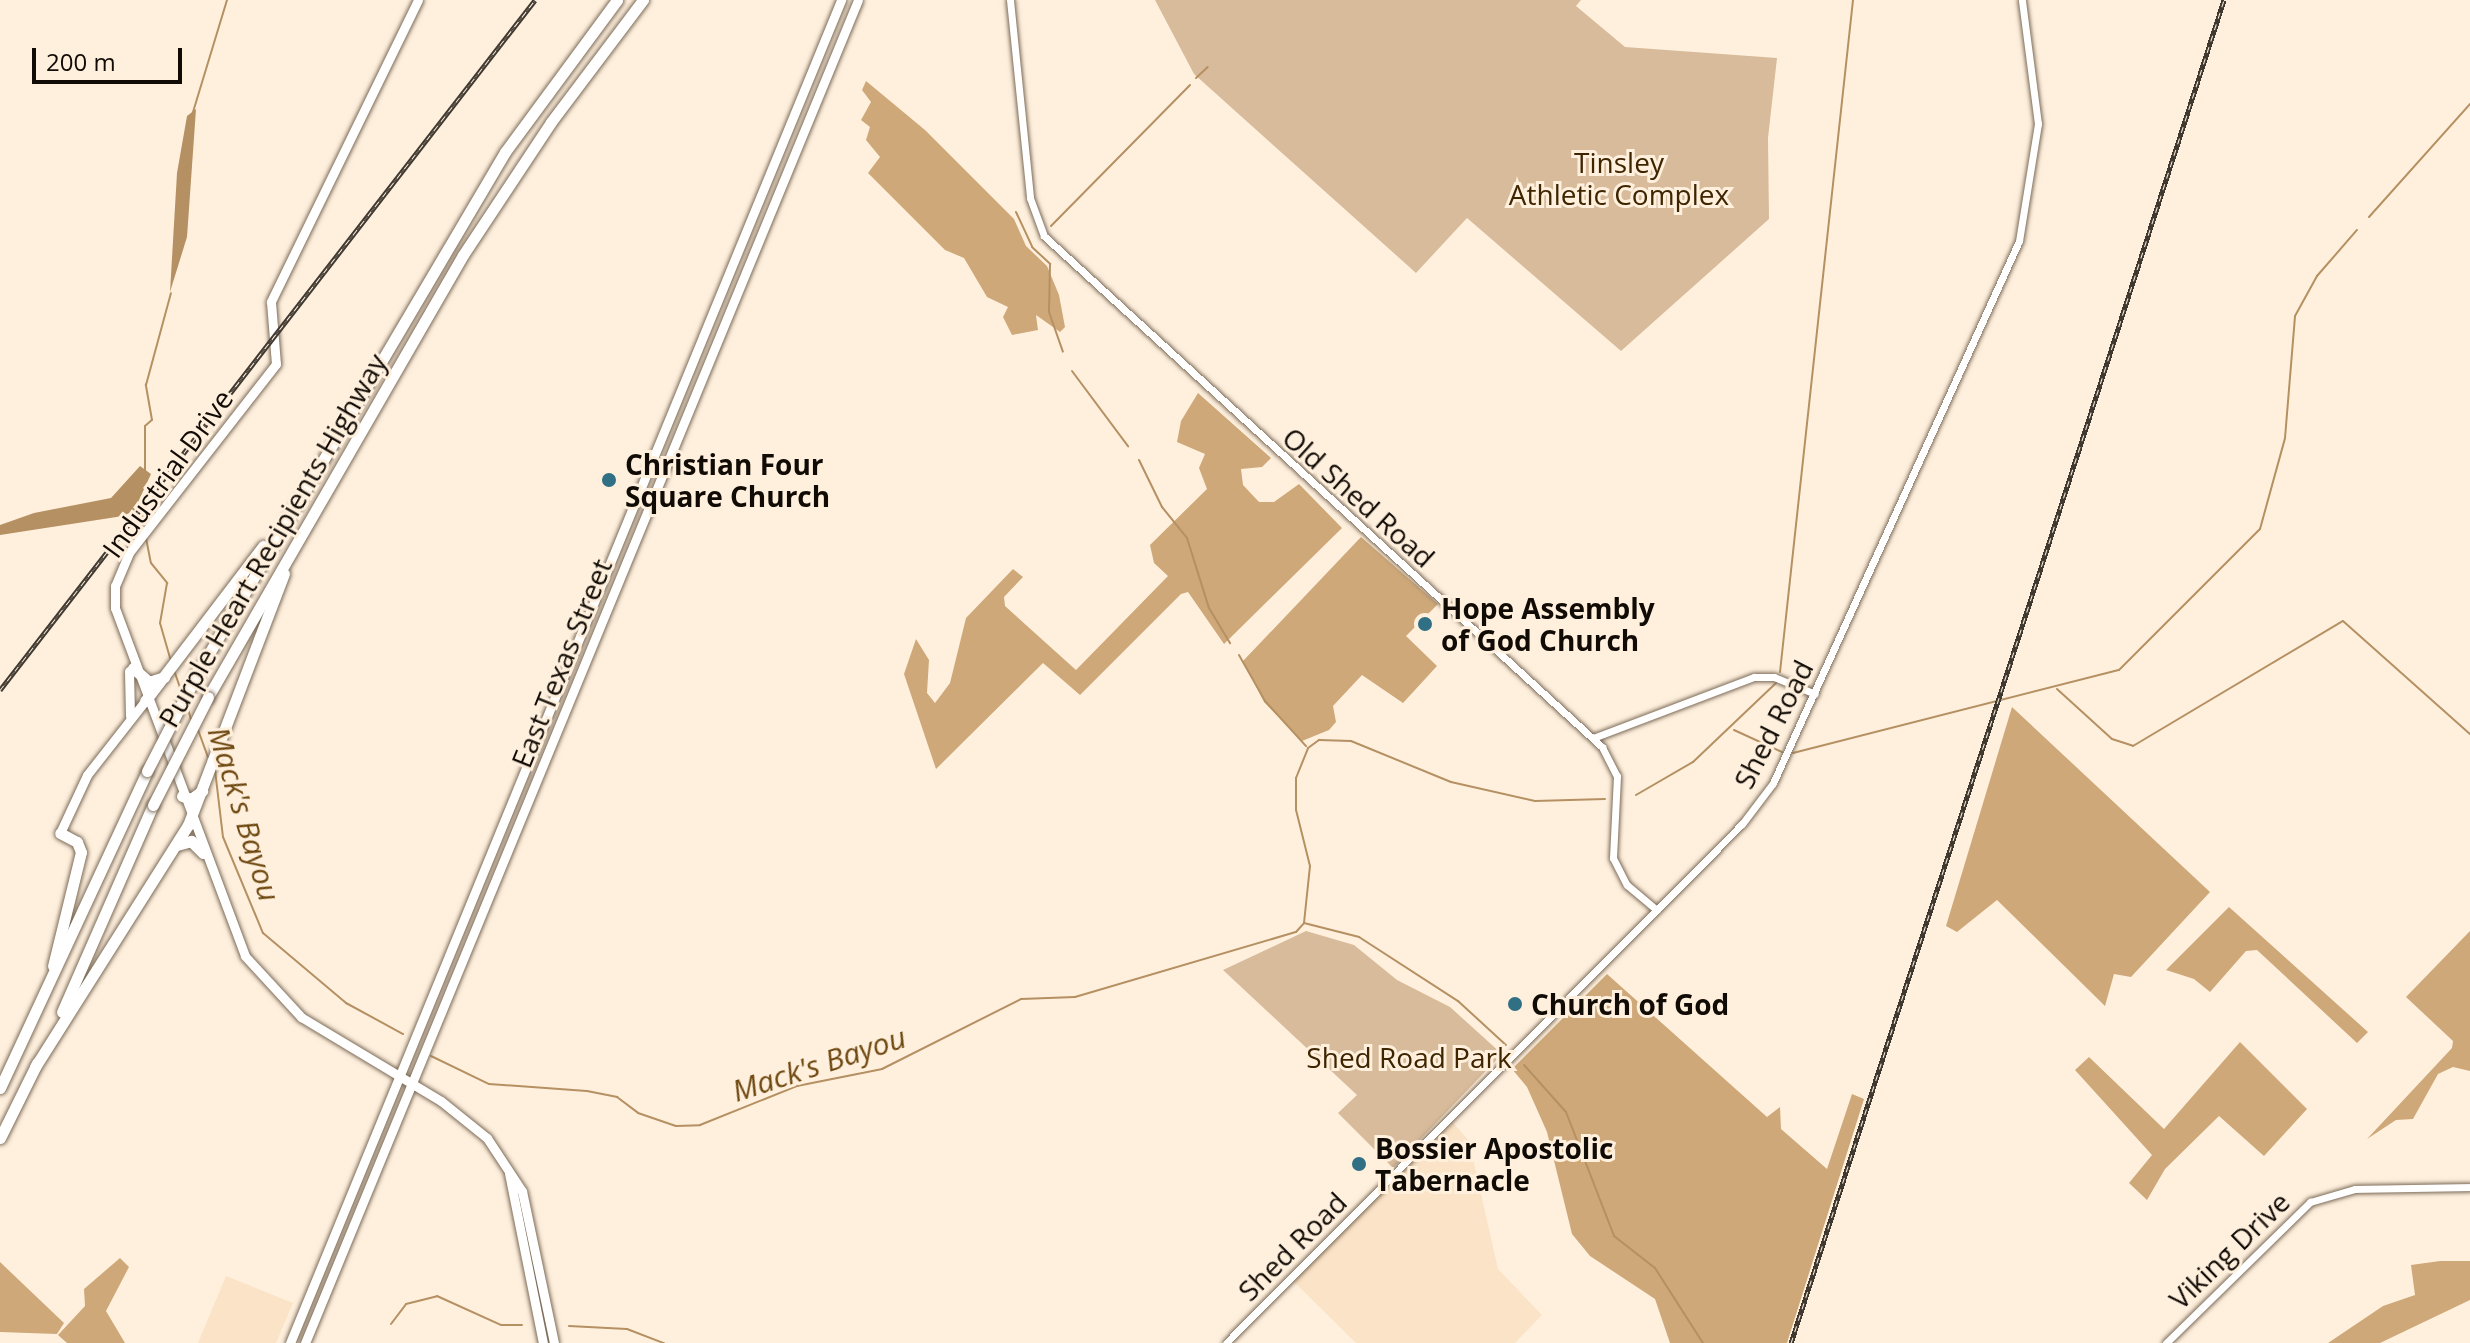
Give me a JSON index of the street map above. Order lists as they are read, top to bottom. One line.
{"streets":{"highway":["Purple Heart Recipients Highway"],"main road":["Industrial Drive","East Texas Street"],"street":["Old Shed Road","Shed Road","Viking Drive"]},"crossings":[["Industrial Drive","East Texas Street"],["Old Shed Road","Shed Road"]],"water":["Mack's Bayou"],"parks":["Tinsley Athletic Complex","Shed Road Park"],"places":["Christian Four Square Church","Hope Assembly of God Church","Church of God","Bossier Apostolic Tabernacle"],"scale_bar":"200 m"}
